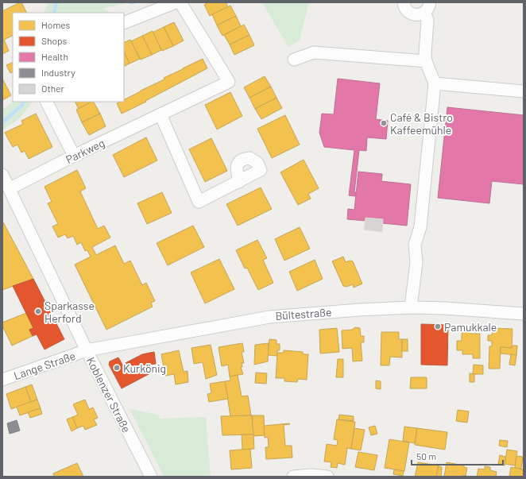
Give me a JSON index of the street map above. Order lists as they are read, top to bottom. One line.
{"streets":{"street":["Parkweg","Bültestraße","Lange Straße","Koblenzer Straße"]},"crossings":[["Parkweg","Koblenzer Straße"],["Bültestraße","Lange Straße"],["Bültestraße","Koblenzer Straße"],["Lange Straße","Koblenzer Straße"]],"places":["Café & Bistro Kaffeemühle","Sparkasse Herford","Pamukkale","Kurkönig"],"legend":["Homes","Shops","Health","Industry","Other"],"scale_bar":"50 m"}
